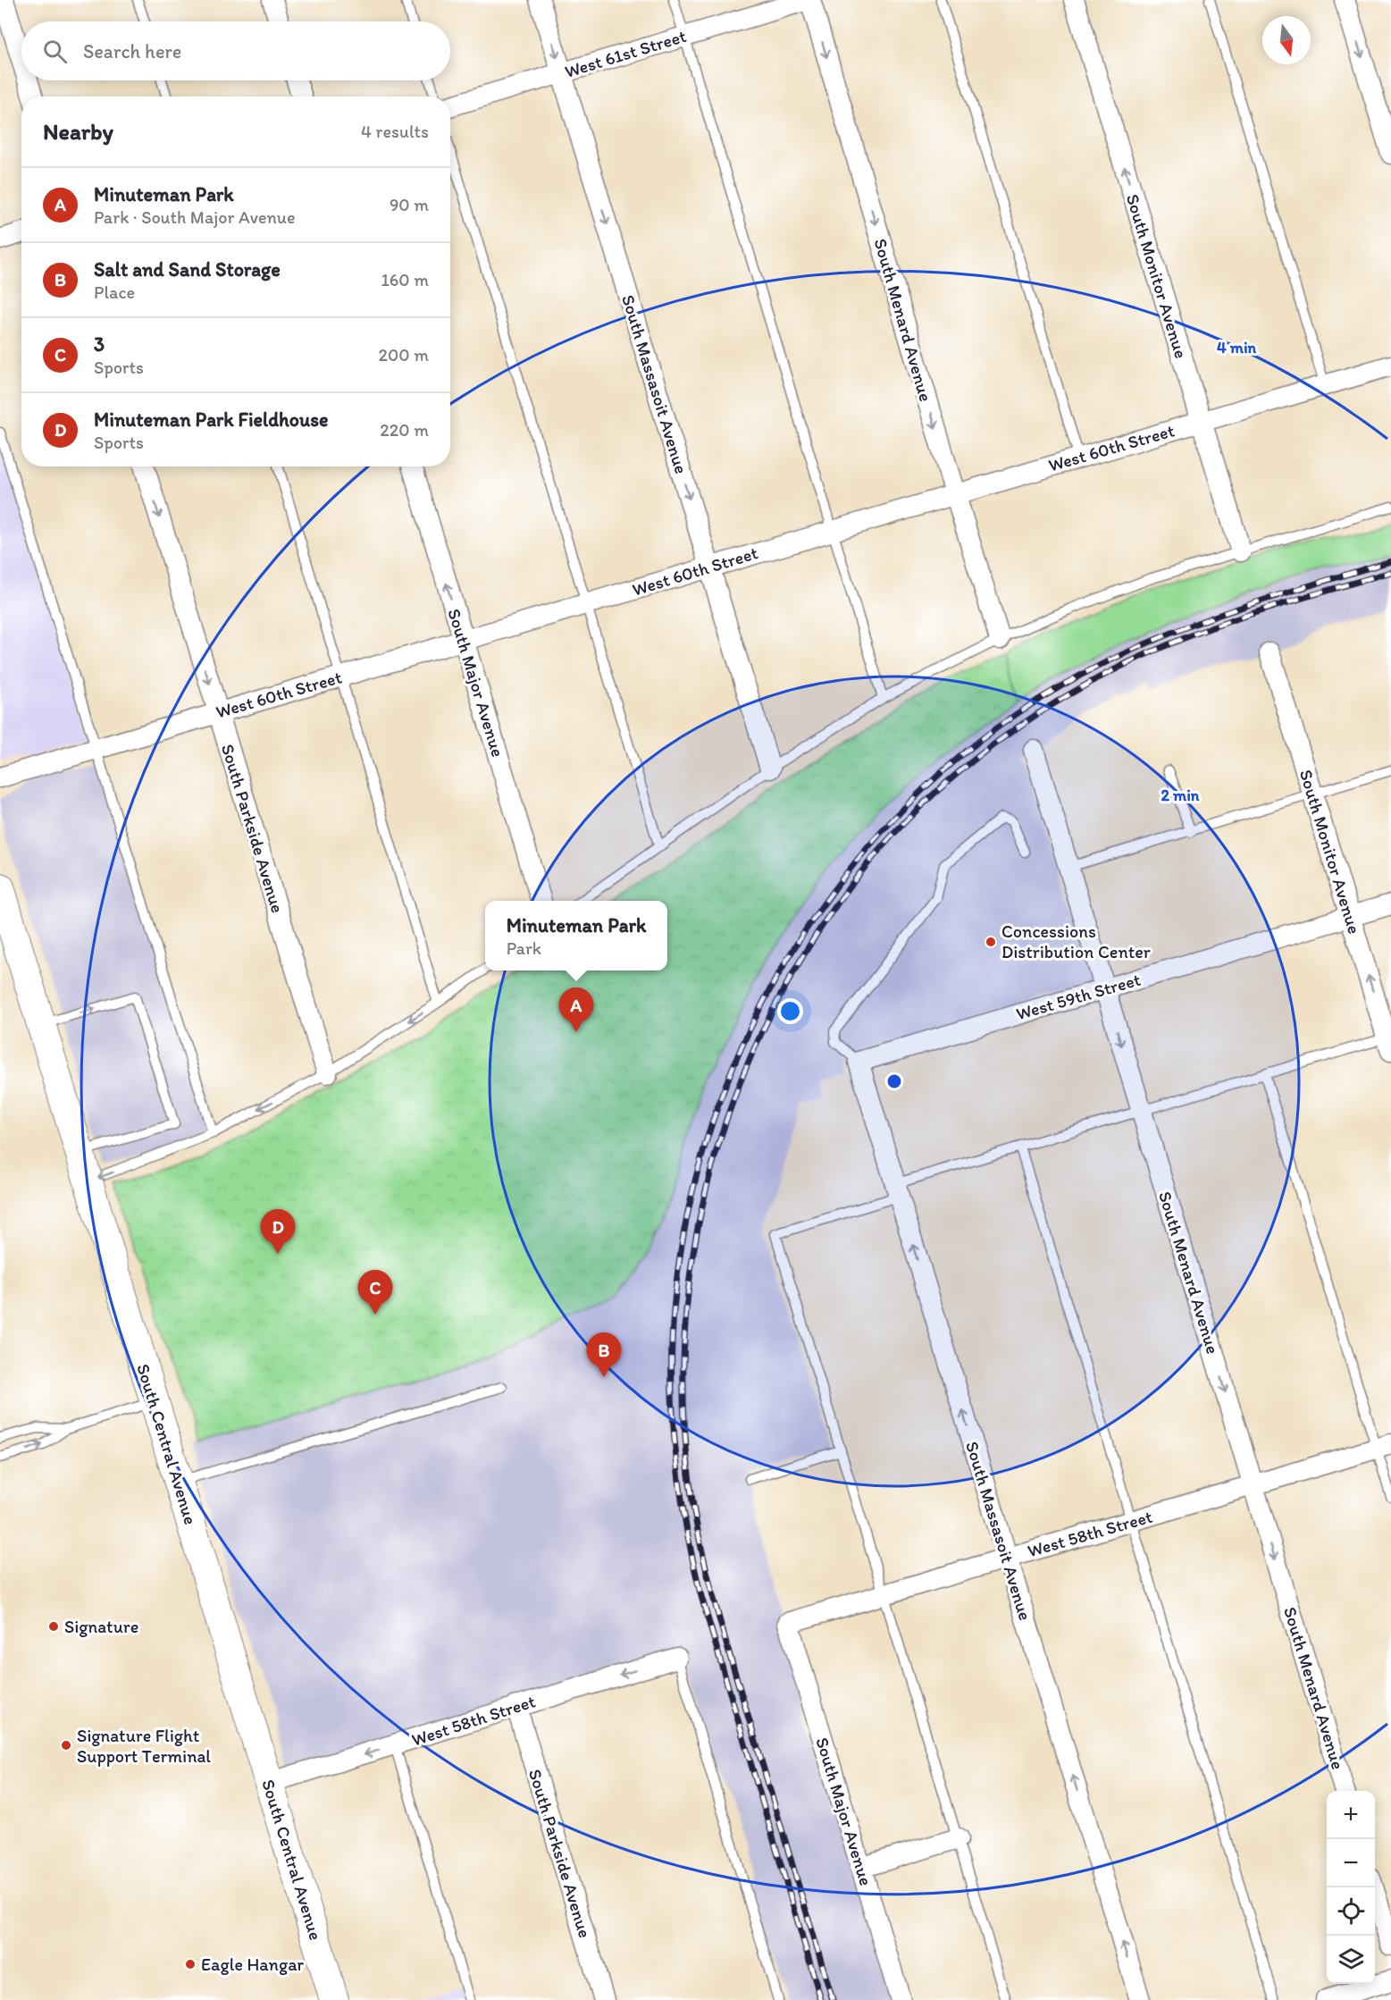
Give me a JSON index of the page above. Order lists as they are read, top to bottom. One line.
{"streets":{"main road":["South Central Avenue"],"street":["West 61st Street","South Monitor Avenue","South Menard Avenue","South Massasoit Avenue","West 60th Street","South Major Avenue","South Parkside Avenue","West 59th Street","West 58th Street"]},"crossings":[["West 61st Street","South Menard Avenue"],["West 61st Street","South Massasoit Avenue"],["South Monitor Avenue","West 60th Street"],["South Monitor Avenue","West 59th Street"],["South Menard Avenue","West 60th Street"],["South Menard Avenue","West 59th Street"],["South Menard Avenue","West 58th Street"],["South Massasoit Avenue","West 60th Street"],["South Massasoit Avenue","West 59th Street"],["South Massasoit Avenue","West 58th Street"],["West 60th Street","South Major Avenue"],["West 60th Street","South Parkside Avenue"],["South Major Avenue","West 58th Street"],["South Parkside Avenue","West 58th Street"],["South Central Avenue","West 58th Street"]],"one_way":["South Monitor Avenue","South Menard Avenue"],"places":["Concessions Distribution Center","Signature","Signature Flight Support Terminal","Eagle Hangar"],"north":"bottom","page":{"search":"Search here","heading":["Nearby","4 results"],"list":[{"mark":"A","name":"Minuteman Park","note":"Park · South Major Avenue","value":"90 m"},{"mark":"B","name":"Salt and Sand Storage","note":"Place","value":"160 m"},{"mark":"C","name":"3","note":"Sports","value":"200 m"},{"mark":"D","name":"Minuteman Park Fieldhouse","note":"Sports","value":"220 m"}],"popup":["Minuteman Park","Park"],"pins":["A","D","C","B"],"map_buttons":["+","−"]},"rings":["4 min","2 min"]}
